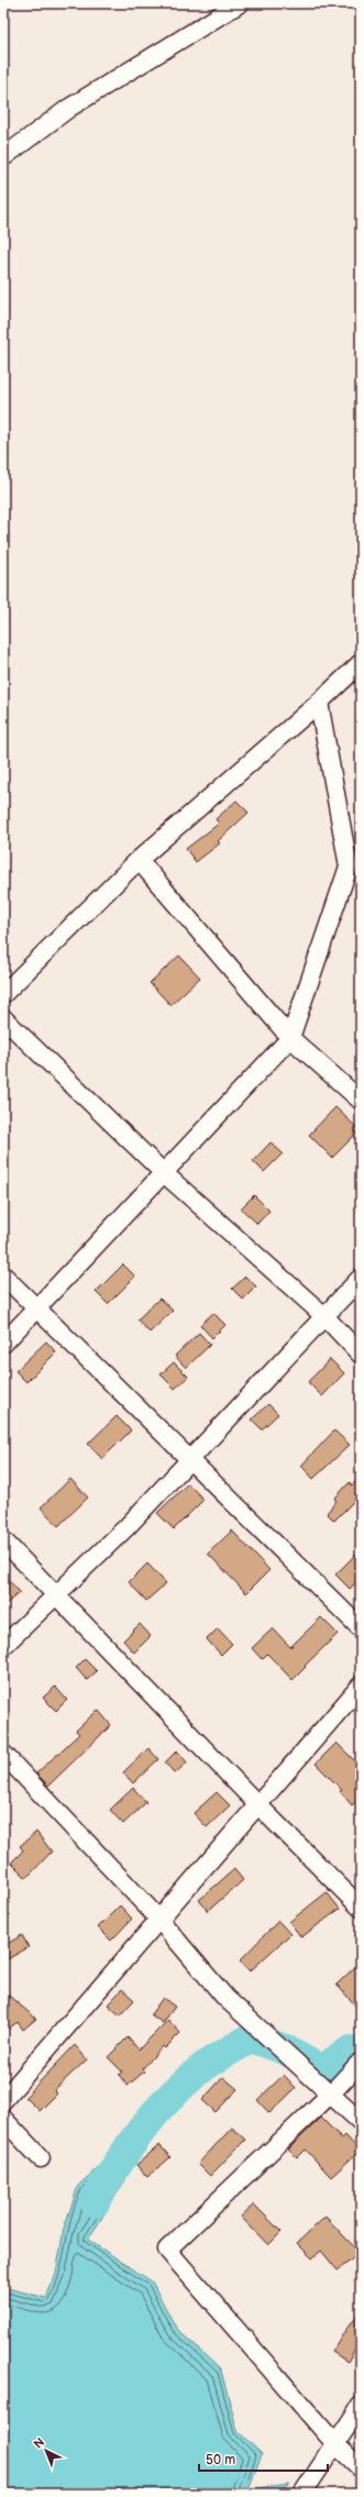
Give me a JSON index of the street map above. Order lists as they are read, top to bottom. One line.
{"scale_bar":"50 m","north":"top left"}
